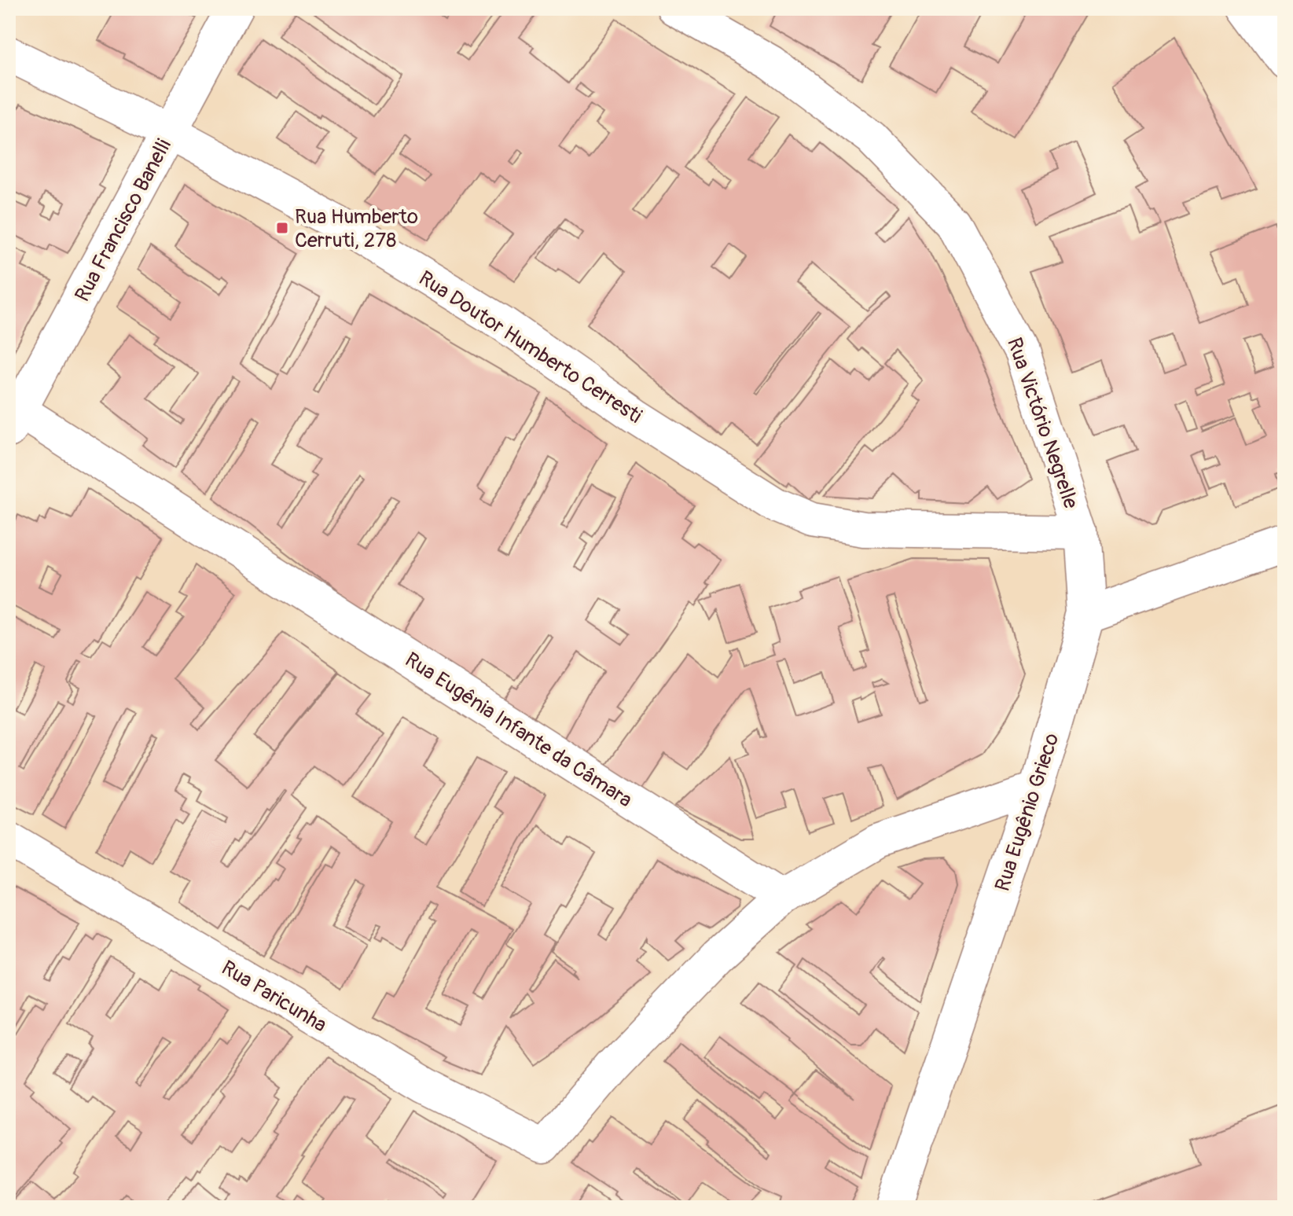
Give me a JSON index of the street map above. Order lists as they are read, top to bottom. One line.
{"streets":{"street":["Rua Francisco Banelli","Rua Doutor Humberto Cerresti","Rua Victório Negrelle","Rua Eugênia Infante da Câmara","Rua Eugênio Grieco","Rua Paricunha"]},"crossings":[["Rua Francisco Banelli","Rua Doutor Humberto Cerresti"],["Rua Francisco Banelli","Rua Eugênia Infante da Câmara"],["Rua Doutor Humberto Cerresti","Rua Victório Negrelle"],["Rua Victório Negrelle","Rua Eugênio Grieco"],["Rua Eugênia Infante da Câmara","Rua Paricunha"]],"places":{"transit":["Rua Humberto Cerruti, 278"]}}
